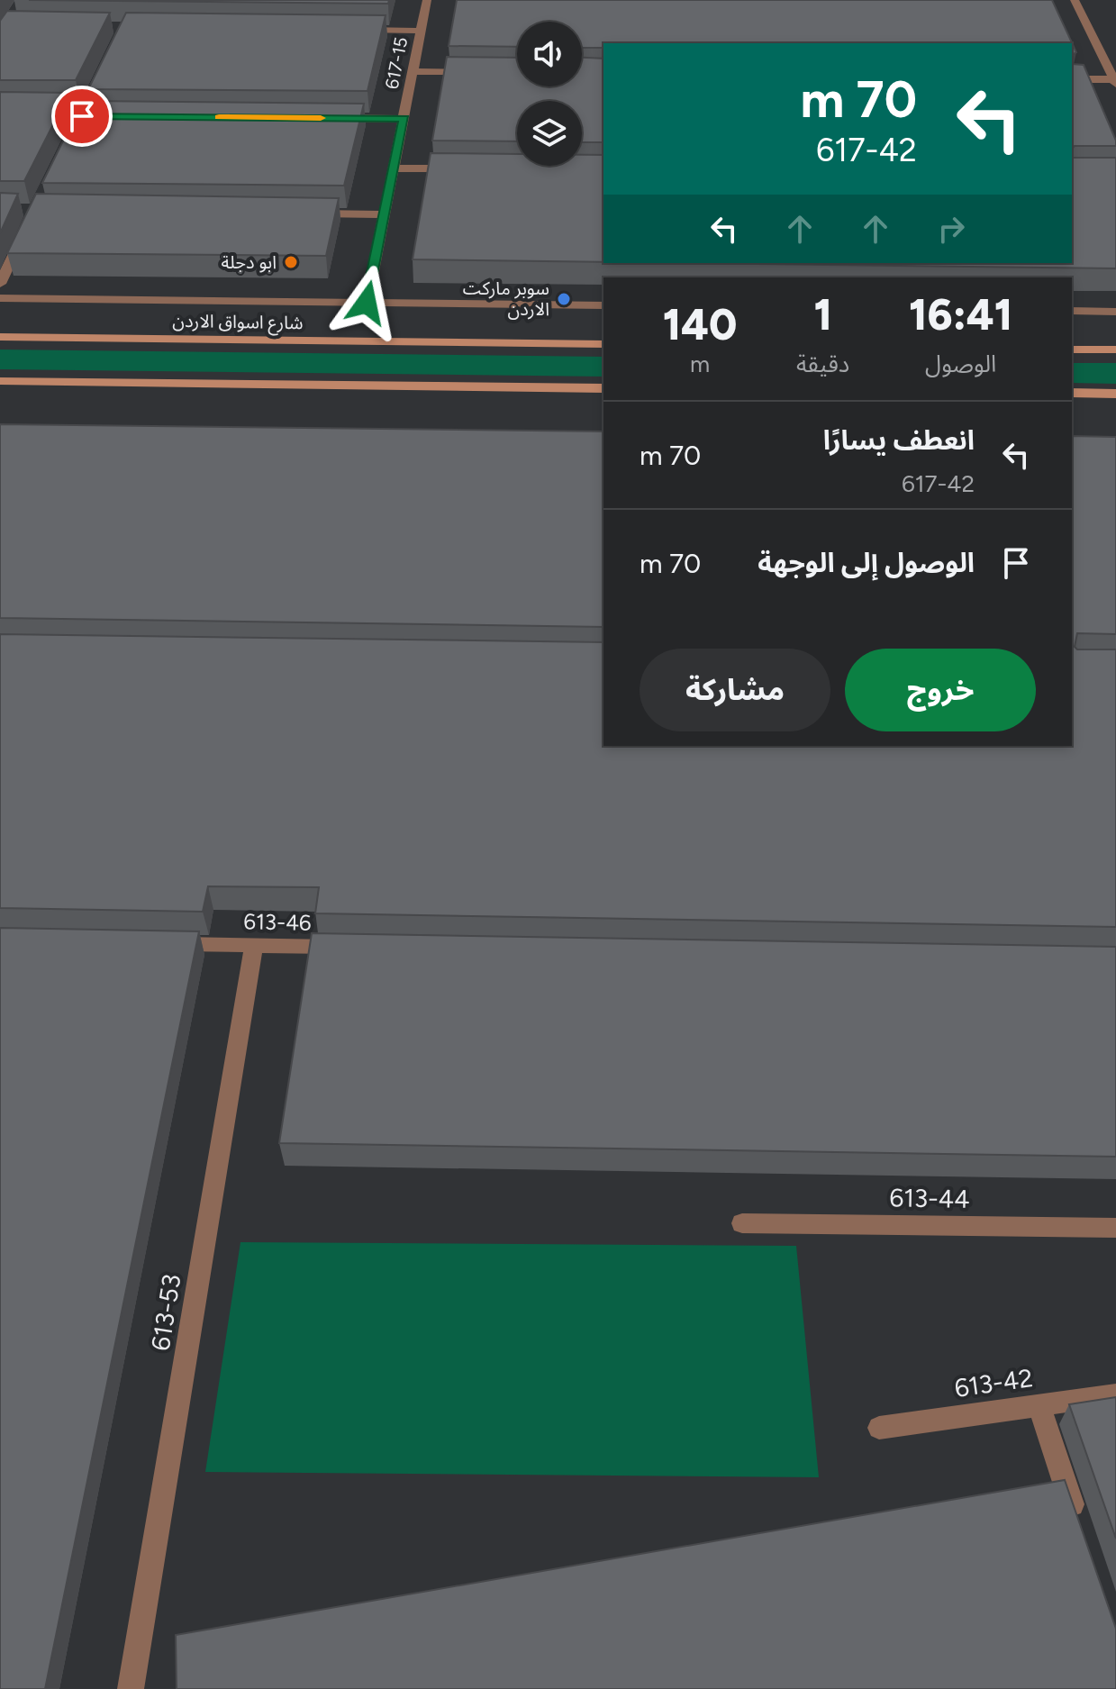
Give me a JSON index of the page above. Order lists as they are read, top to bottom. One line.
{"streets":{"main road":["شارع اسواق الاردن"],"street":["617-15","613-46","613-44","613-53","613-42"]},"crossings":[["613-46","613-53"]],"places":["ابو دجلة","سوبر ماركت الاردن"],"page":{"turn":["70 m","617-42"],"eta":["16:41","الوصول","1","دقيقة","140","m"],"list":[{"name":"انعطف يسارًا","note":"617-42","value":"70 m"},{"name":"الوصول إلى الوجهة","value":"70 m"}],"buttons":["خروج","مشاركة"]}}
